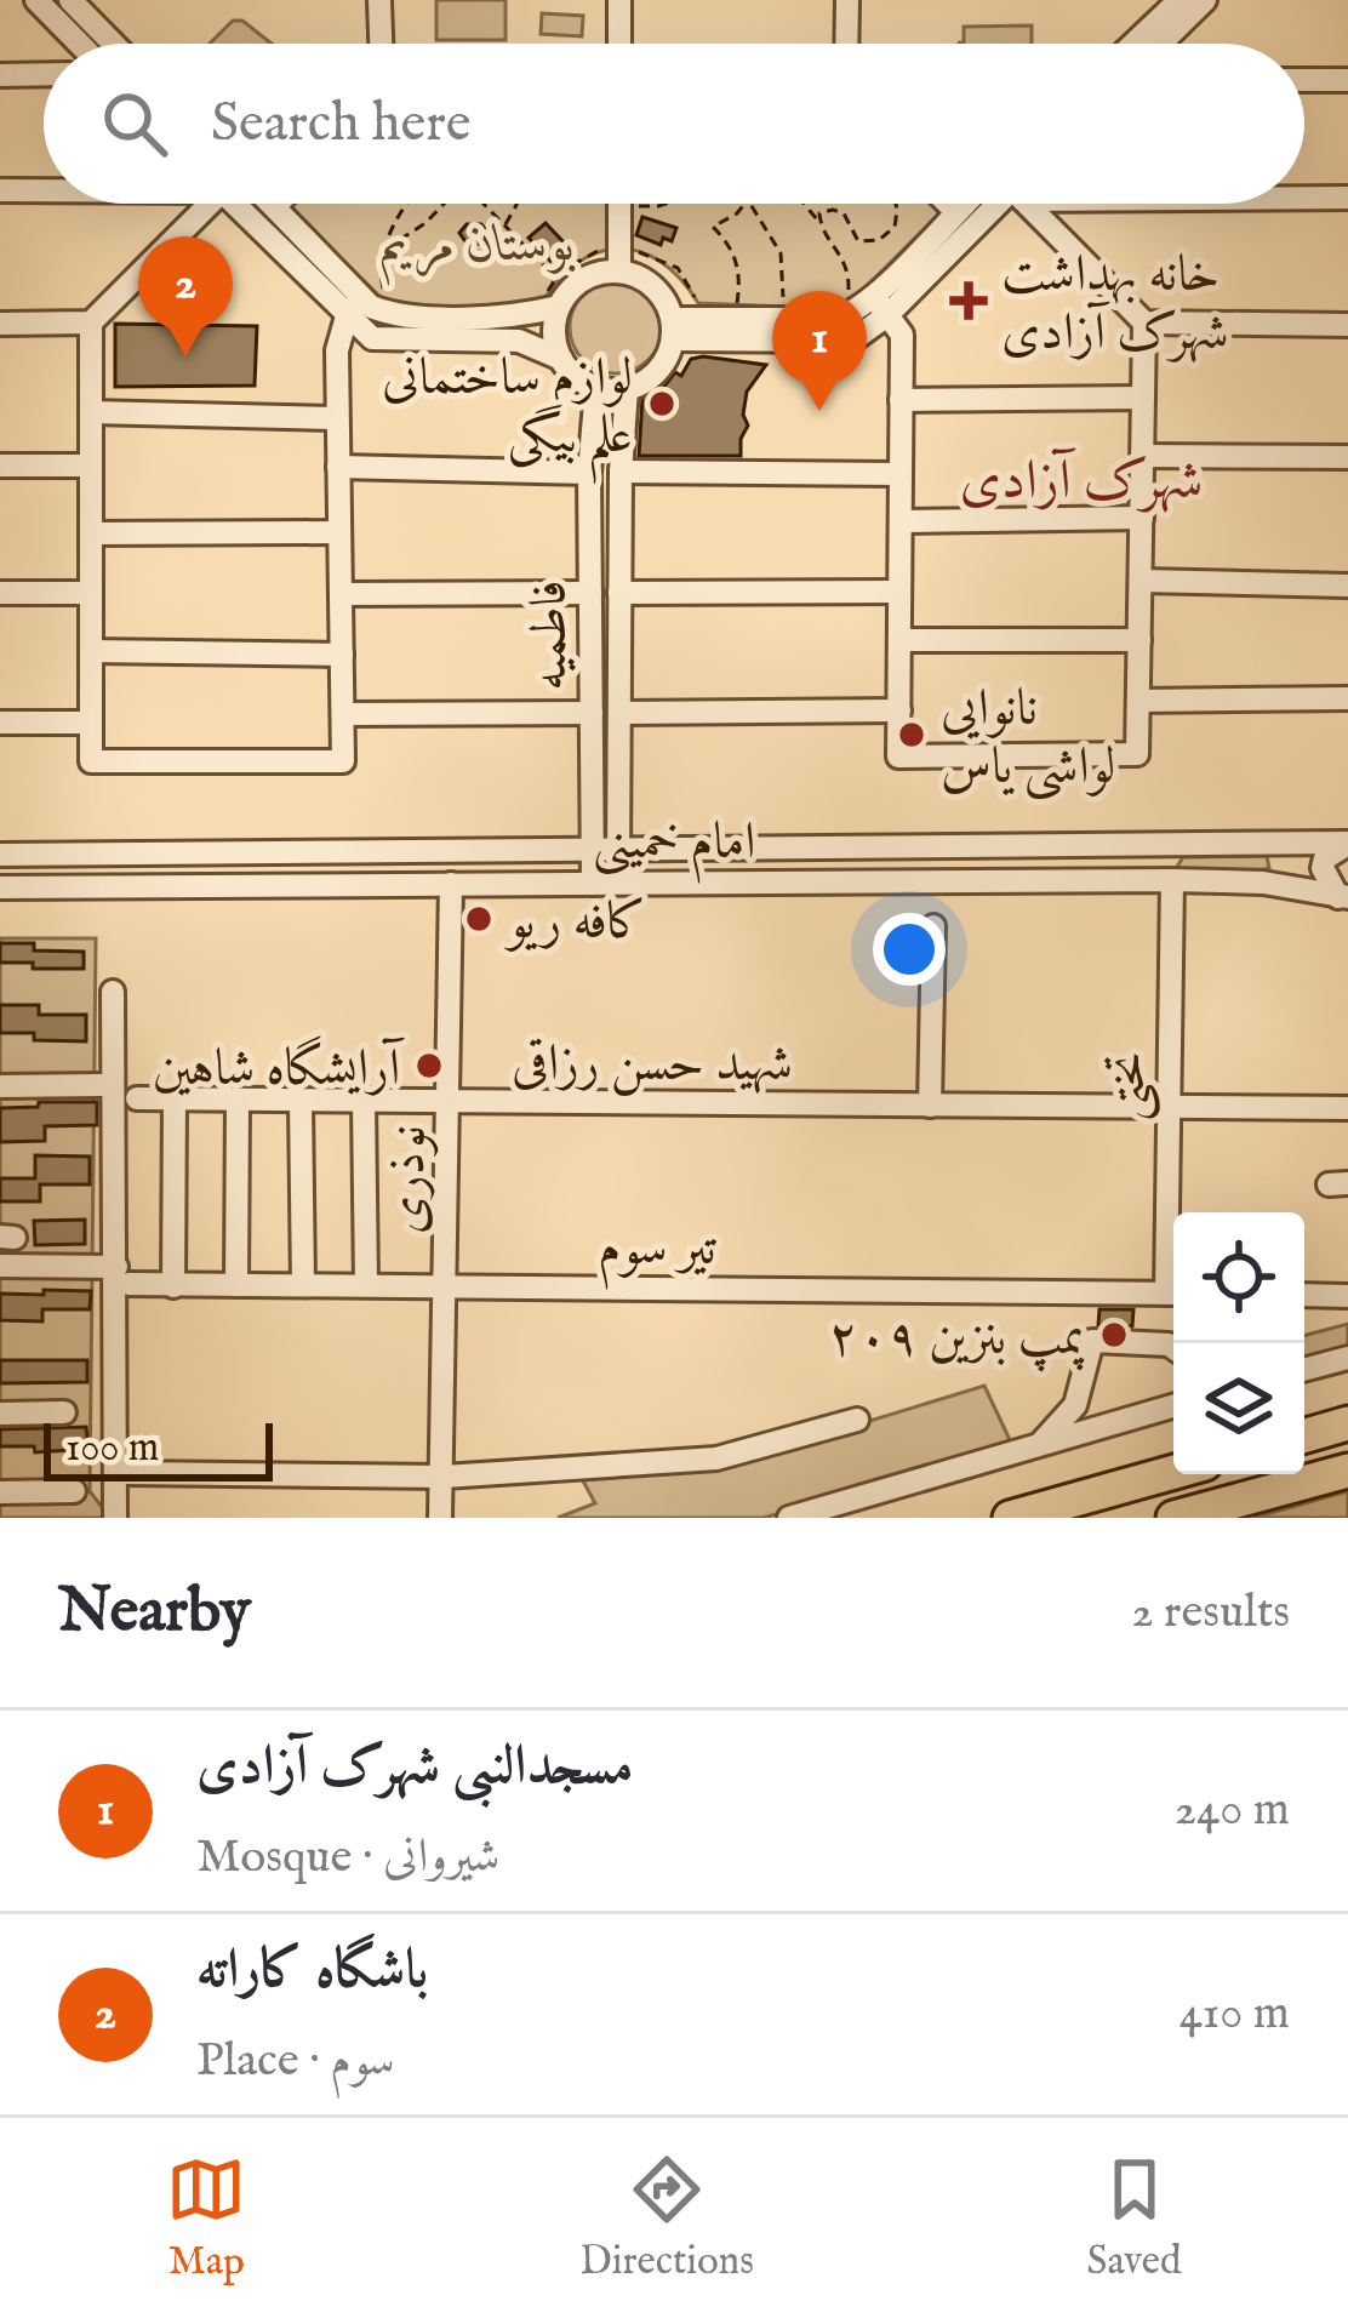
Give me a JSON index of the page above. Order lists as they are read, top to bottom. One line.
{"streets":{"street":["فاطمیه","امام خمینی","شهید حسن رزاقی","تختی","نوذری","تیر سوم"]},"crossings":[["فاطمیه","امام خمینی"],["امام خمینی","تختی"],["امام خمینی","نوذری"],["شهید حسن رزاقی","تختی"],["شهید حسن رزاقی","نوذری"],["نوذری","تیر سوم"]],"districts":["شهرک آزادی"],"parks":["بوستان مریم"],"places":{"health":["خانه بهداشت شهرک آزادی"],"other":["لوازم ساختمانی علم بیگی","نانوایی لواشی یاس","کافه ریو","آرایشگاه شاهین","پمپ بنزین ۲۰۹"]},"scale_bar":"100 m","page":{"search":"Search here","pins":["2","1"],"scale":"100 m","heading":["Nearby","2 results"],"list":[{"mark":"1","name":"مسجدالنبی شهرک آزادی","note":"Mosque · شیروانی","value":"240 m"},{"mark":"2","name":"باشگاه کاراته","note":"Place · سوم","value":"410 m"}],"nav":["Map","Directions","Saved"]}}
